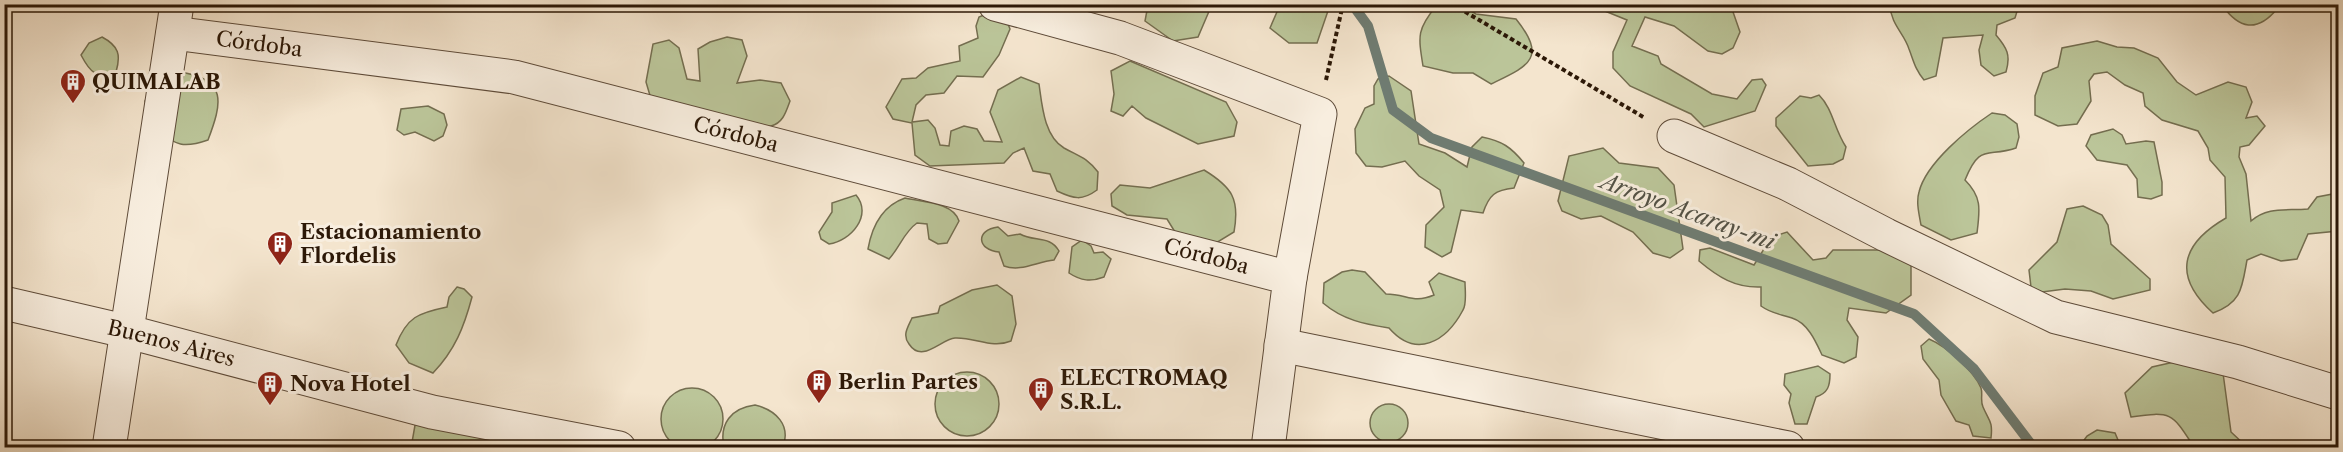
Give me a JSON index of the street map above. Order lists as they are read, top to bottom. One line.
{"streets":{"street":["Córdoba","Buenos Aires"]},"water":["Arroyo Acaray-mi"],"places":{"building":["QUIMALAB","Estacionamiento Flordelis","Berlin Partes","Nova Hotel","ELECTROMAQ S.R.L."]}}
